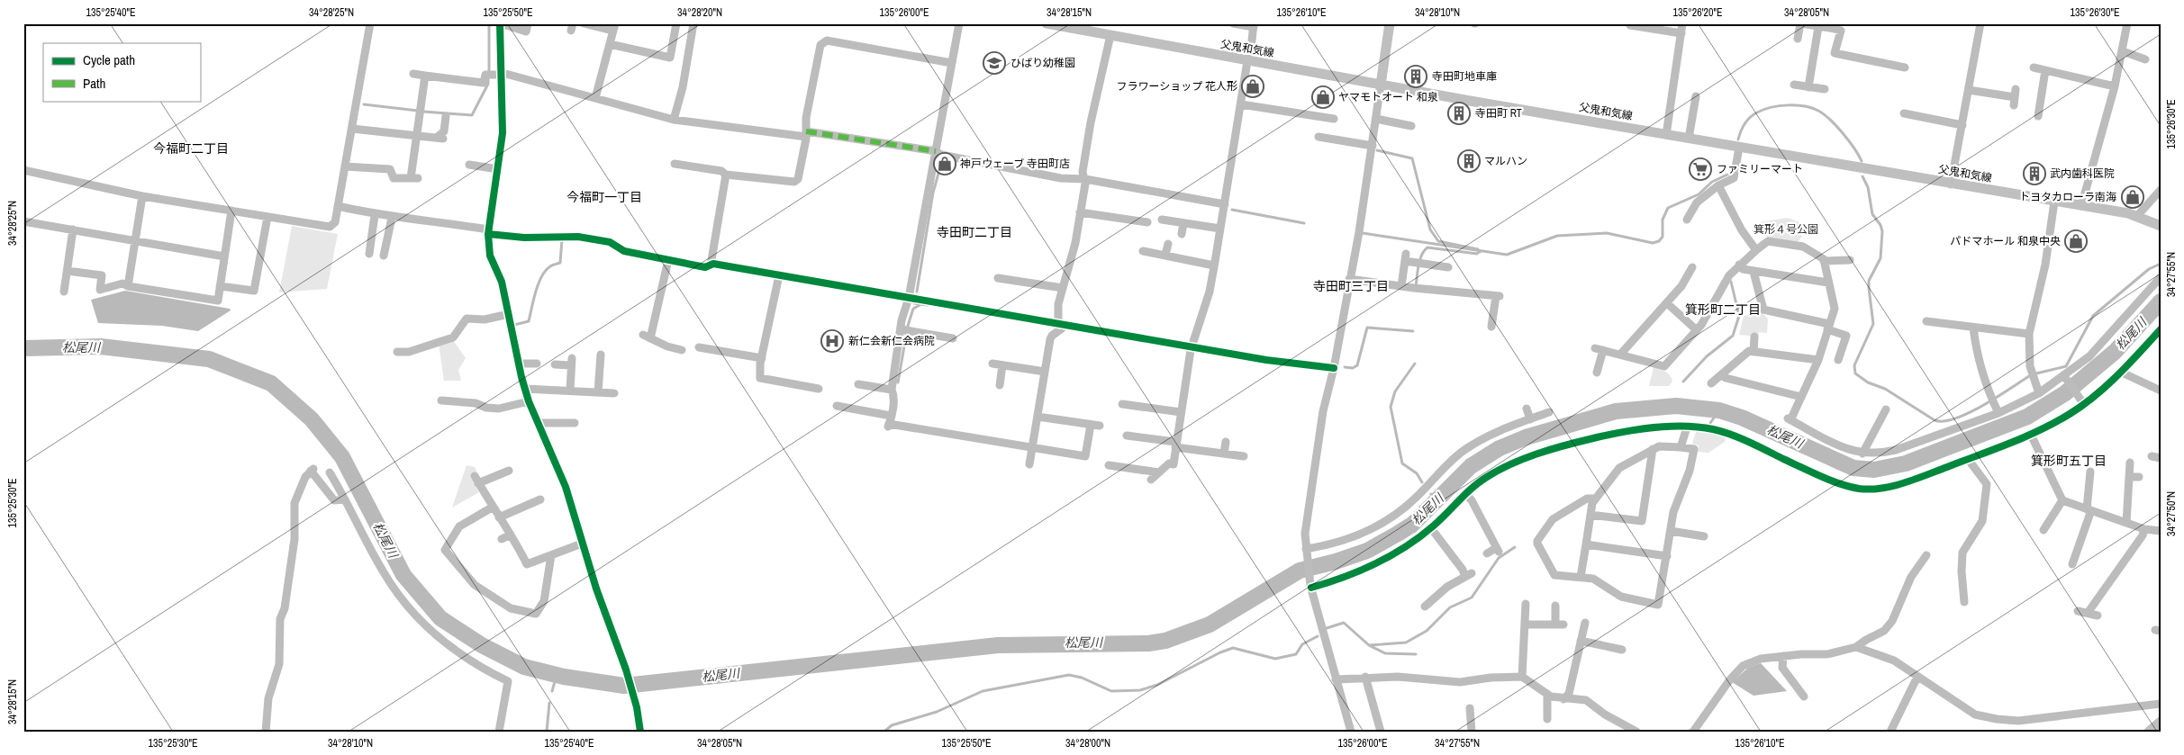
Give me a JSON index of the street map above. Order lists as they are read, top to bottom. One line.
{"streets":{"main road":["父鬼和気線"]},"districts":["今福町二丁目","今福町一丁目","寺田町二丁目","寺田町三丁目","箕形町二丁目","箕形町五丁目"],"water":["松尾川"],"parks":["箕形４号公園"],"places":{"school or university":["ひばり幼稚園"],"building":["寺田町地車庫","寺田町 RT","マルハン","武内歯科医院"],"shop":["フラワーショップ 花人形","ヤマモトオート 和泉","神戸ウェーブ 寺田町店","トヨタカローラ南海","パドマホール 和泉中央"],"supermarket":["ファミリーマート"],"hospital":["新仁会新仁会病院"]},"legend":["Cycle path","Path"],"coordinates":["135°25'40\"E","34°28'25\"N","135°25'50\"E","34°28'20\"N","135°26'00\"E","34°28'15\"N","135°26'10\"E","34°28'10\"N","135°26'20\"E","34°28'05\"N","135°26'30\"E","34°27'55\"N","135°25'30\"E","34°27'50\"N","34°28'00\"N"]}
